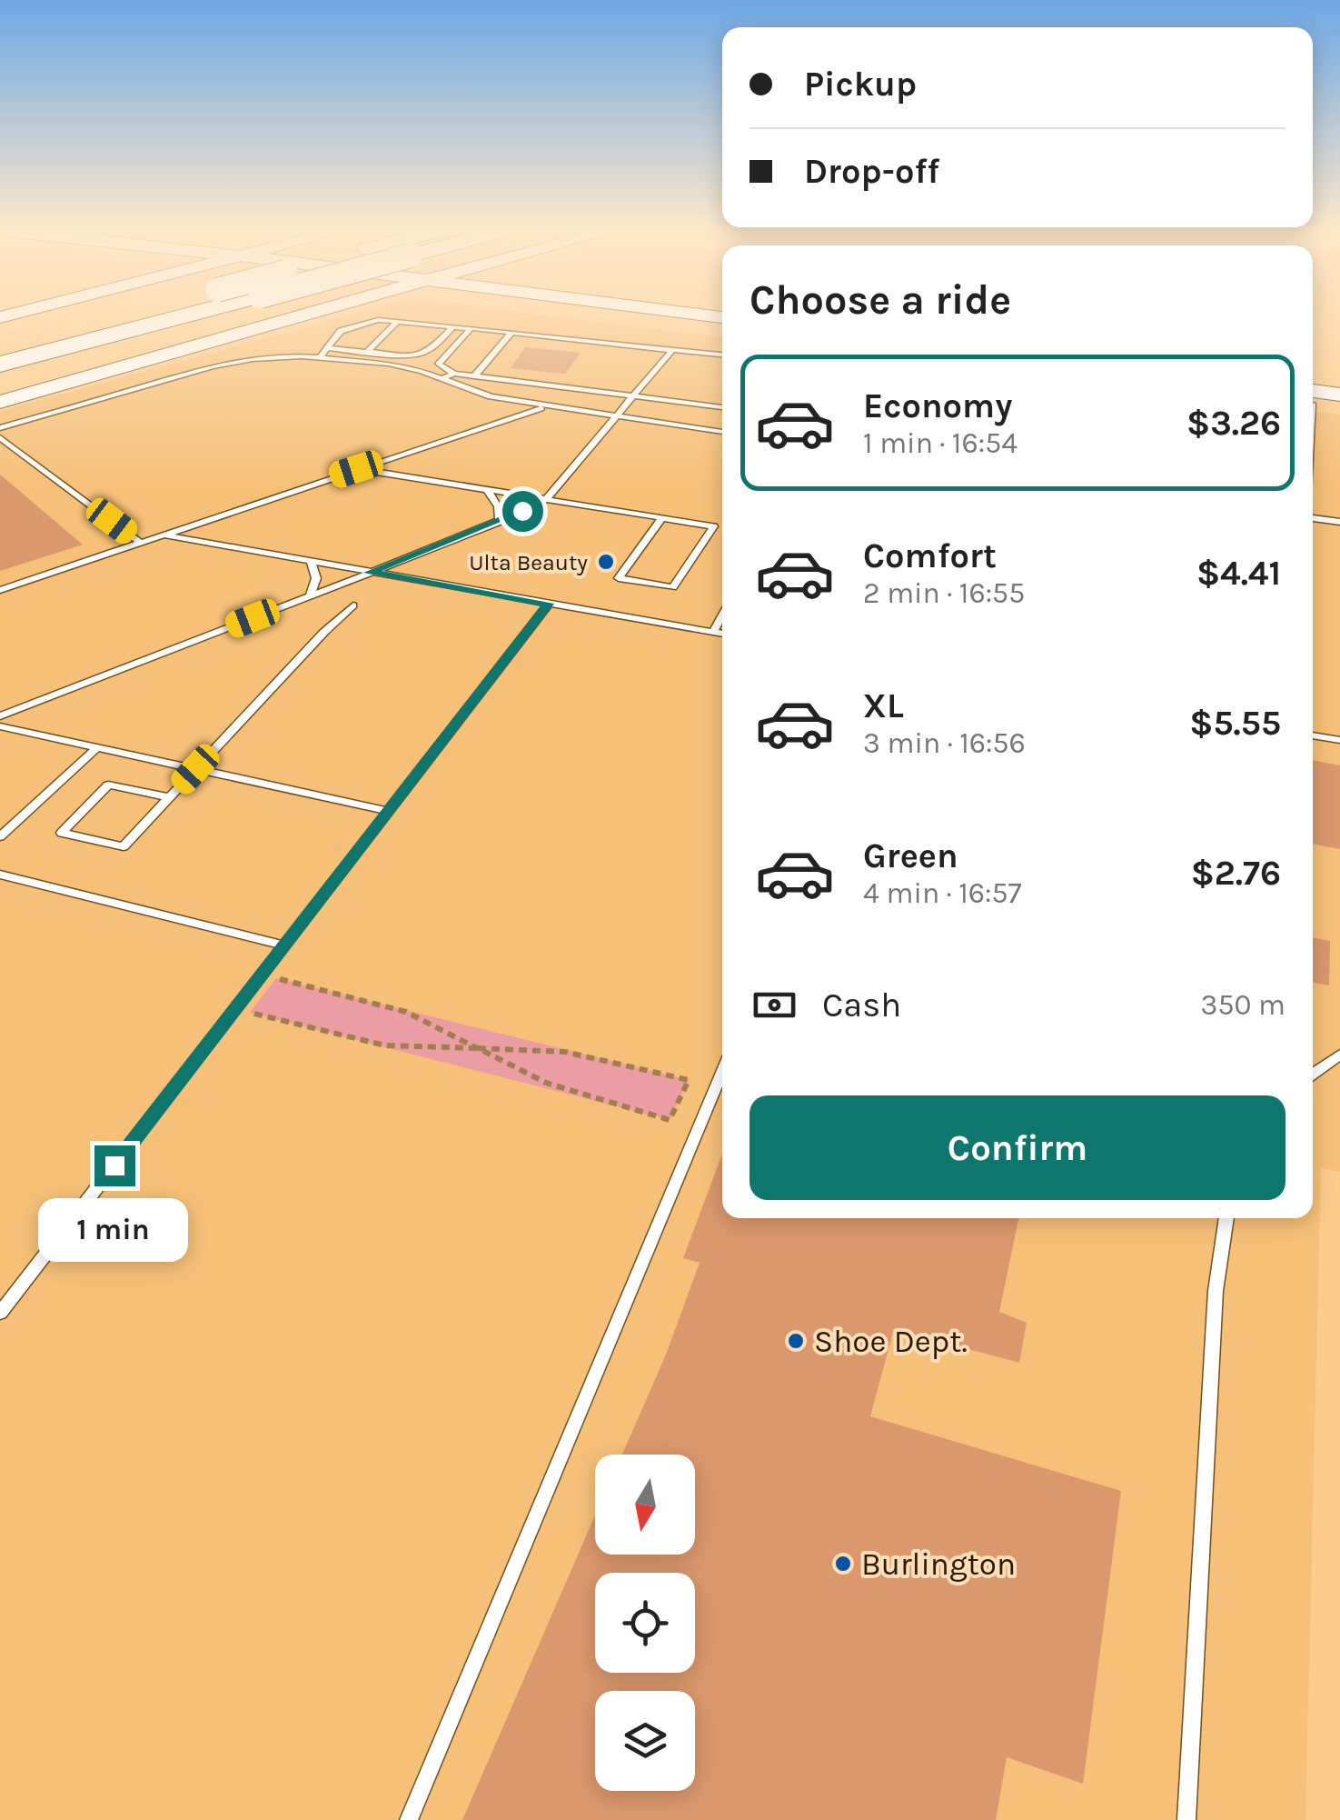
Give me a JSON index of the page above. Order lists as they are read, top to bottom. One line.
{"places":["Ulta Beauty","Shoe Dept.","Burlington"],"north":"bottom","page":{"banner":["Pickup","Drop-off"],"heading":"Choose a ride","list":[{"name":"Economy","note":"1 min · 16:54","value":"$3.26"},{"name":"Comfort","note":"2 min · 16:55","value":"$4.41"},{"name":"XL","note":"3 min · 16:56","value":"$5.55"},{"name":"Green","note":"4 min · 16:57","value":"$2.76"}],"pay":["Cash","350 m"],"buttons":"Confirm","bubble":"1 min"}}
